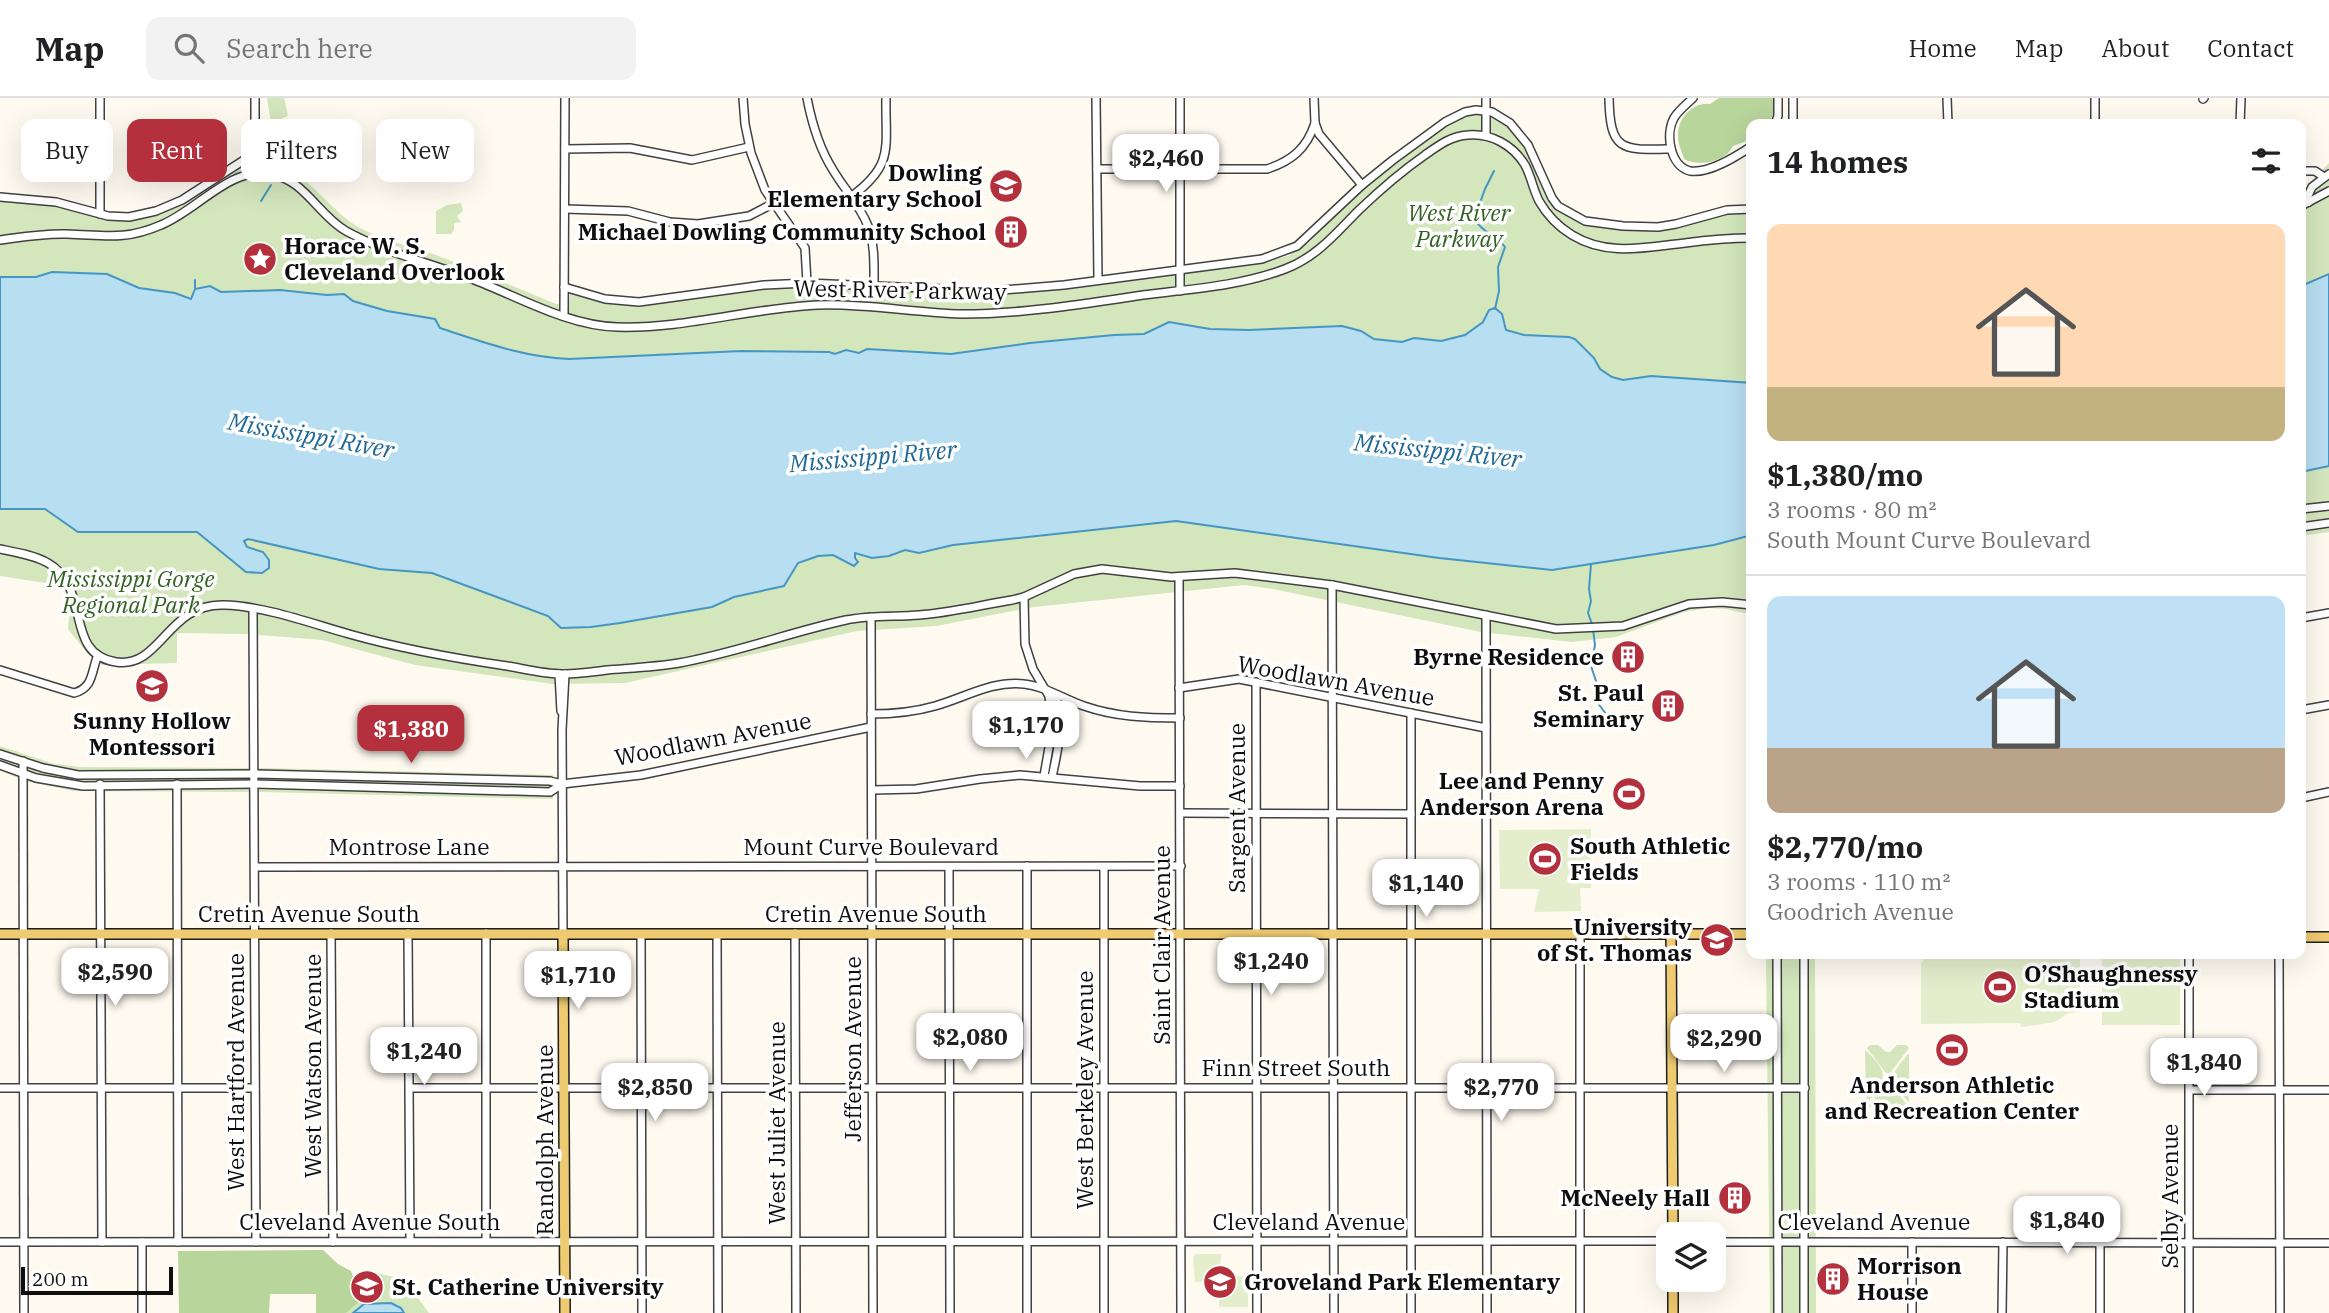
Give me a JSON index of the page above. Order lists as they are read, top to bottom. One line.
{"streets":{"main road":["Cretin Avenue South","Randolph Avenue"],"street":["West River Parkway","Woodlawn Avenue","Sargent Avenue","Montrose Lane","Mount Curve Boulevard","Saint Clair Avenue","Jefferson Avenue","West Watson Avenue","Finn Street South","West Hartford Avenue","West Berkeley Avenue","West Juliet Avenue","Selby Avenue","Cleveland Avenue South","Cleveland Avenue"]},"crossings":[["Woodlawn Avenue","Sargent Avenue"],["Woodlawn Avenue","Saint Clair Avenue"],["Woodlawn Avenue","Jefferson Avenue"],["Woodlawn Avenue","Randolph Avenue"],["Sargent Avenue","Cretin Avenue South"],["Sargent Avenue","Finn Street South"],["Sargent Avenue","Cleveland Avenue"],["Montrose Lane","Mount Curve Boulevard"],["Montrose Lane","West Hartford Avenue"],["Montrose Lane","Randolph Avenue"],["Mount Curve Boulevard","Saint Clair Avenue"],["Mount Curve Boulevard","Jefferson Avenue"],["Mount Curve Boulevard","West Berkeley Avenue"],["Mount Curve Boulevard","Randolph Avenue"],["Cretin Avenue South","Saint Clair Avenue"],["Cretin Avenue South","Jefferson Avenue"],["Cretin Avenue South","West Watson Avenue"],["Cretin Avenue South","West Hartford Avenue"],["Cretin Avenue South","West Berkeley Avenue"],["Cretin Avenue South","West Juliet Avenue"],["Cretin Avenue South","Randolph Avenue"],["Saint Clair Avenue","Finn Street South"],["Saint Clair Avenue","Cleveland Avenue"],["Jefferson Avenue","Finn Street South"],["Jefferson Avenue","Cleveland Avenue South"],["West Watson Avenue","Cleveland Avenue South"],["Finn Street South","West Berkeley Avenue"],["Finn Street South","West Juliet Avenue"],["Finn Street South","Randolph Avenue"],["West Hartford Avenue","Cleveland Avenue South"],["West Berkeley Avenue","Cleveland Avenue"],["West Juliet Avenue","Cleveland Avenue South"],["Randolph Avenue","Cleveland Avenue South"],["Selby Avenue","Cleveland Avenue"],["Cleveland Avenue South","Cleveland Avenue"]],"water":["Mississippi River"],"parks":["West River Parkway","Mississippi Gorge Regional Park"],"places":{"school or university":["Dowling Elementary School","Sunny Hollow Montessori","University of St. Thomas","Groveland Park Elementary","St. Catherine University"],"building":["Michael Dowling Community School","Byrne Residence","St. Paul Seminary","McNeely Hall","Morrison House"],"place":["Horace W. S. Cleveland Overlook"],"sports":["Lee and Penny Anderson Arena","South Athletic Fields","O’Shaughnessy Stadium","Anderson Athletic and Recreation Center"]},"scale_bar":"200 m","page":{"header":"Map","search":"Search here","nav":["Home","Map","About","Contact"],"chip":["Buy","Rent","Filters","New"],"heading":"14 homes","price":["$2,460","$1,170","$1,380","$1,140","$1,240","$2,590","$1,710","$2,080","$2,290","$1,240","$1,840","$2,850","$2,770","$1,840"],"list":[{"name":"$1,380/mo","note":"3 rooms · 80 m² · South Mount Curve Boulevard"},{"name":"$2,770/mo","note":"3 rooms · 110 m² · Goodrich Avenue"}],"scale":"200 m"}}
